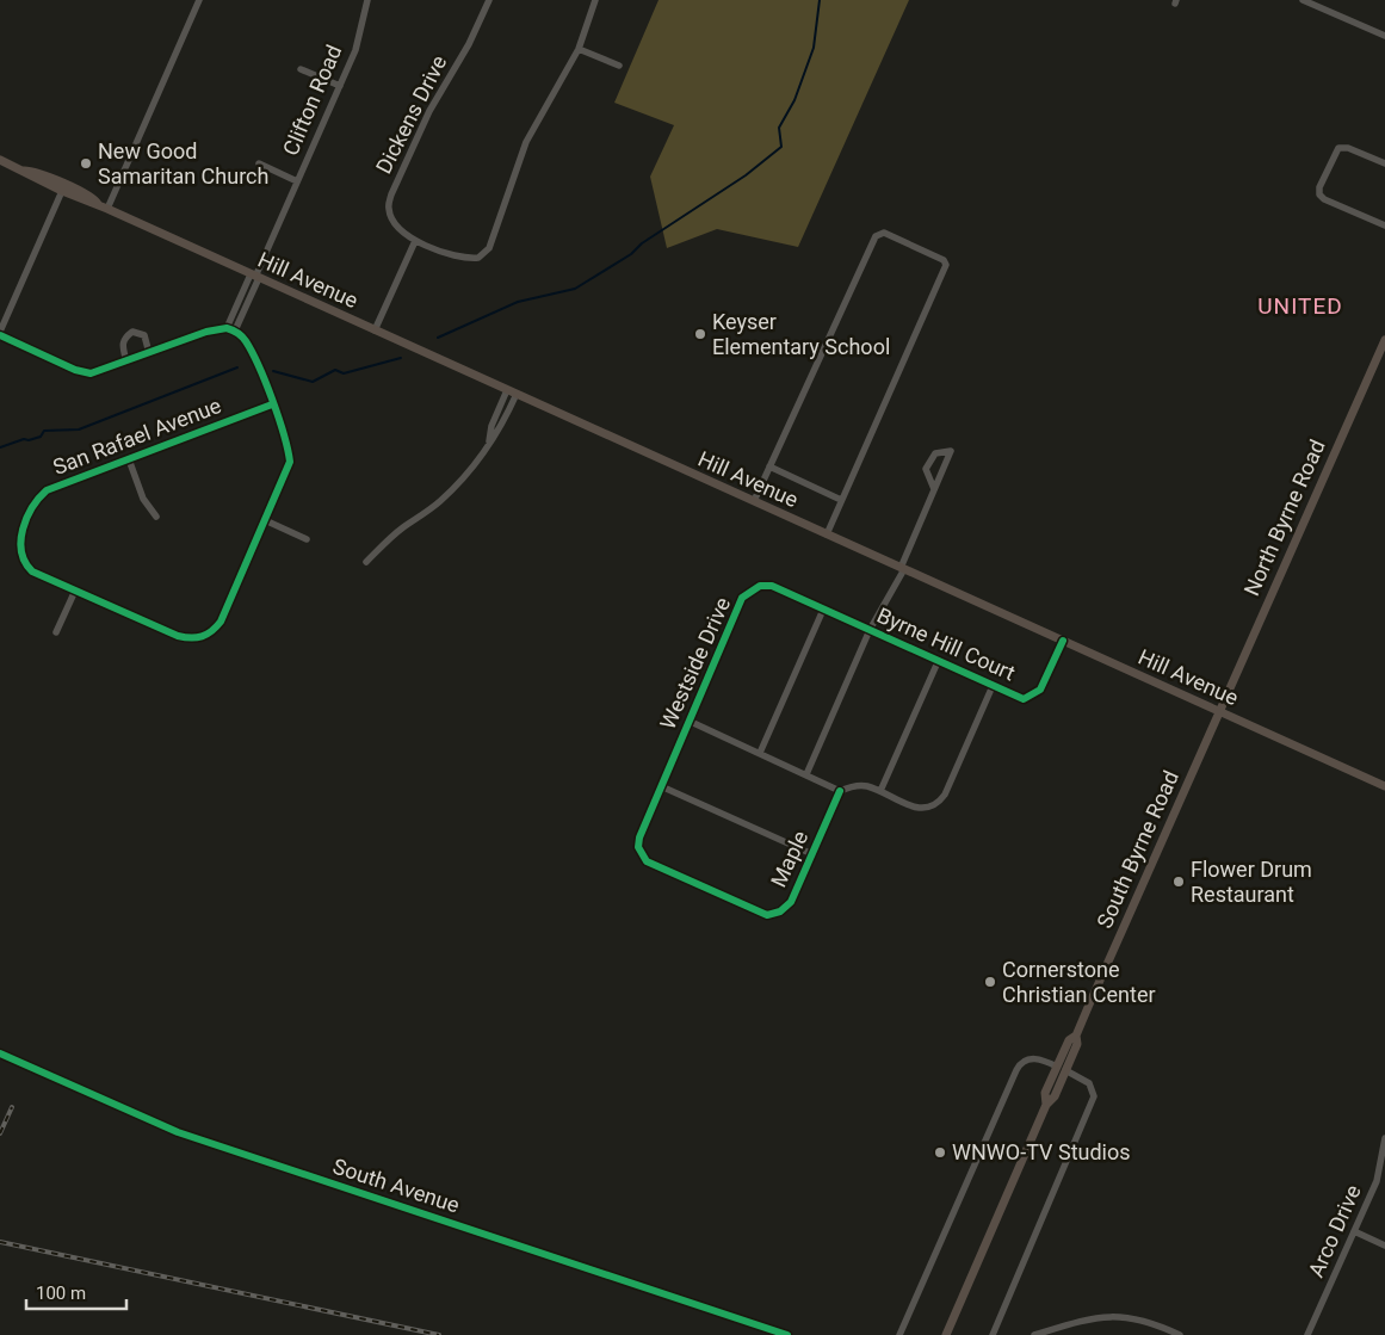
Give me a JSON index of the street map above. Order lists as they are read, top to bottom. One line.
{"streets":{"main road":["Hill Avenue","North Byrne Road","South Byrne Road"],"street":["Clifton Road","Dickens Drive","San Rafael Avenue","Byrne Hill Court","Westside Drive","Maple","South Avenue","Arco Drive"]},"crossings":[["Clifton Road","Hill Avenue"],["Hill Avenue","North Byrne Road"],["Hill Avenue","Byrne Hill Court"],["Hill Avenue","South Byrne Road"],["North Byrne Road","South Byrne Road"],["Byrne Hill Court","Westside Drive"],["Westside Drive","Maple"]],"districts":["UNITED"],"places":["New Good Samaritan Church","Keyser Elementary School","Flower Drum Restaurant","Cornerstone Christian Center","WNWO-TV Studios"],"scale_bar":"100 m"}
